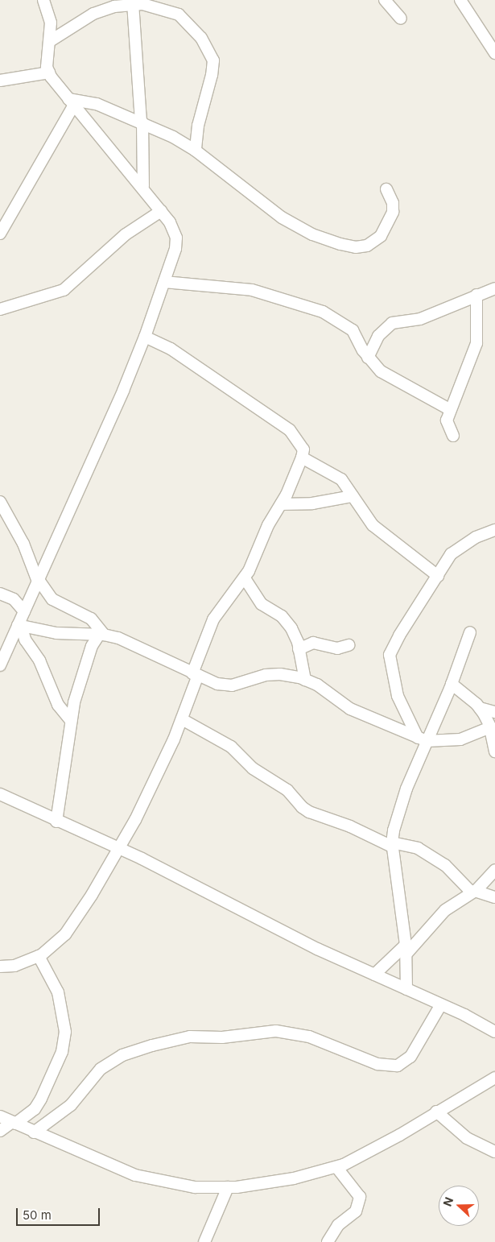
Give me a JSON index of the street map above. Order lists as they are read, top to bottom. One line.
{"scale_bar":"50 m","north":"left"}
